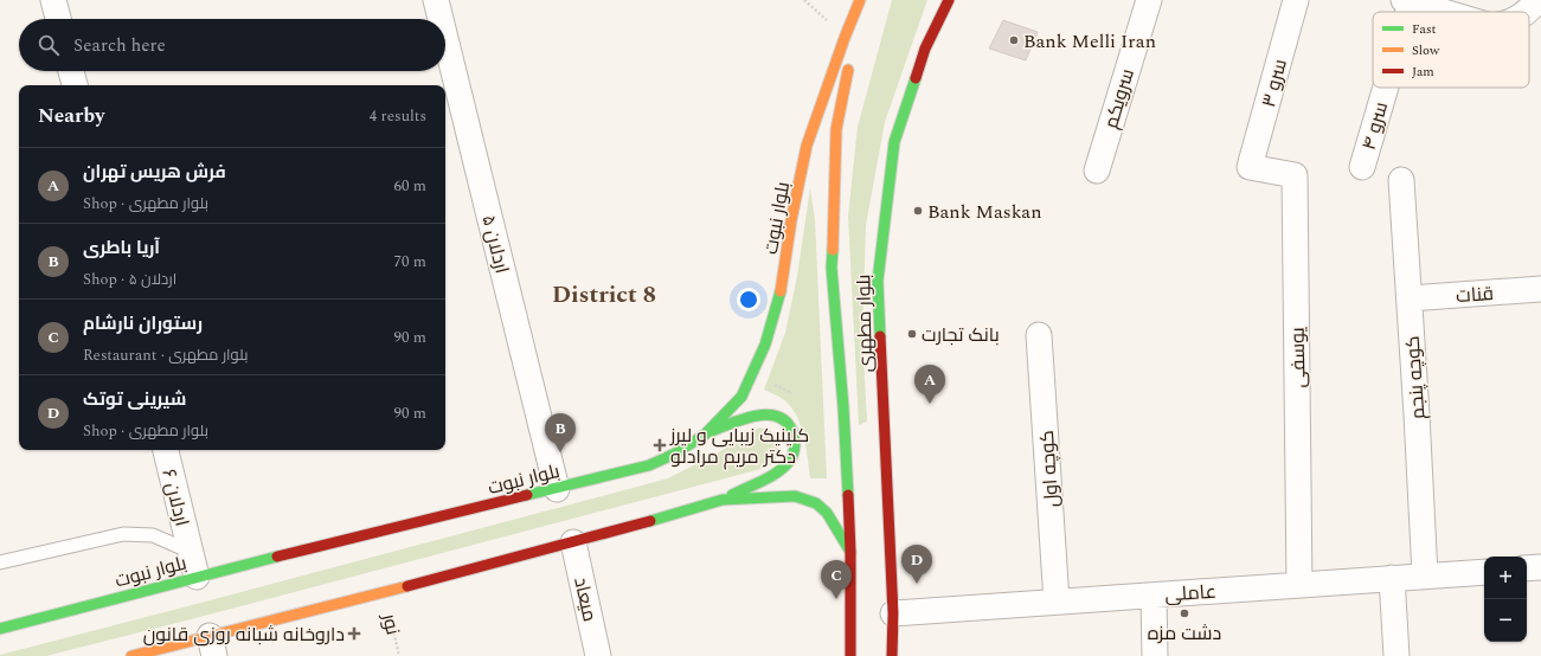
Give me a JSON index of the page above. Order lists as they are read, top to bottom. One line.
{"streets":{"main road":["بلوار نبوت","بلوار مطهری"],"street":["سرو ۳","سرویکم","سرو ۴","اردلان ۵","قنات","یوسفی","کوچه پنجم","کوچه اول","اردلان ۶","عاملی","میعاد"],"path":["نور"]},"crossings":[["سرو ۳","یوسفی"],["بلوار نبوت","اردلان ۵"],["بلوار نبوت","اردلان ۶"],["قنات","کوچه پنجم"],["بلوار مطهری","عاملی"],["یوسفی","عاملی"],["کوچه پنجم","عاملی"],["کوچه اول","عاملی"]],"districts":["District 8"],"places":{"other":["Bank Melli Iran","Bank Maskan","بانک تجارت","دشت مزه"],"health":["کلینیک زیبایی و لیرز دکتر مریم مرادلو","داروخانه شبانه روزی قانون"]},"legend":["Fast","Slow","Jam"],"page":{"search":"Search here","heading":["Nearby","4 results"],"list":[{"mark":"A","name":"فرش هریس تهران","note":"Shop · بلوار مطهری","value":"60 m"},{"mark":"B","name":"آریا باطری","note":"Shop · اردلان ۵","value":"70 m"},{"mark":"C","name":"رستوران نارشام","note":"Restaurant · بلوار مطهری","value":"90 m"},{"mark":"D","name":"شیرینی توتک","note":"Shop · بلوار مطهری","value":"90 m"}],"pins":["A","B","D","C"],"map_buttons":["+","−"]}}
